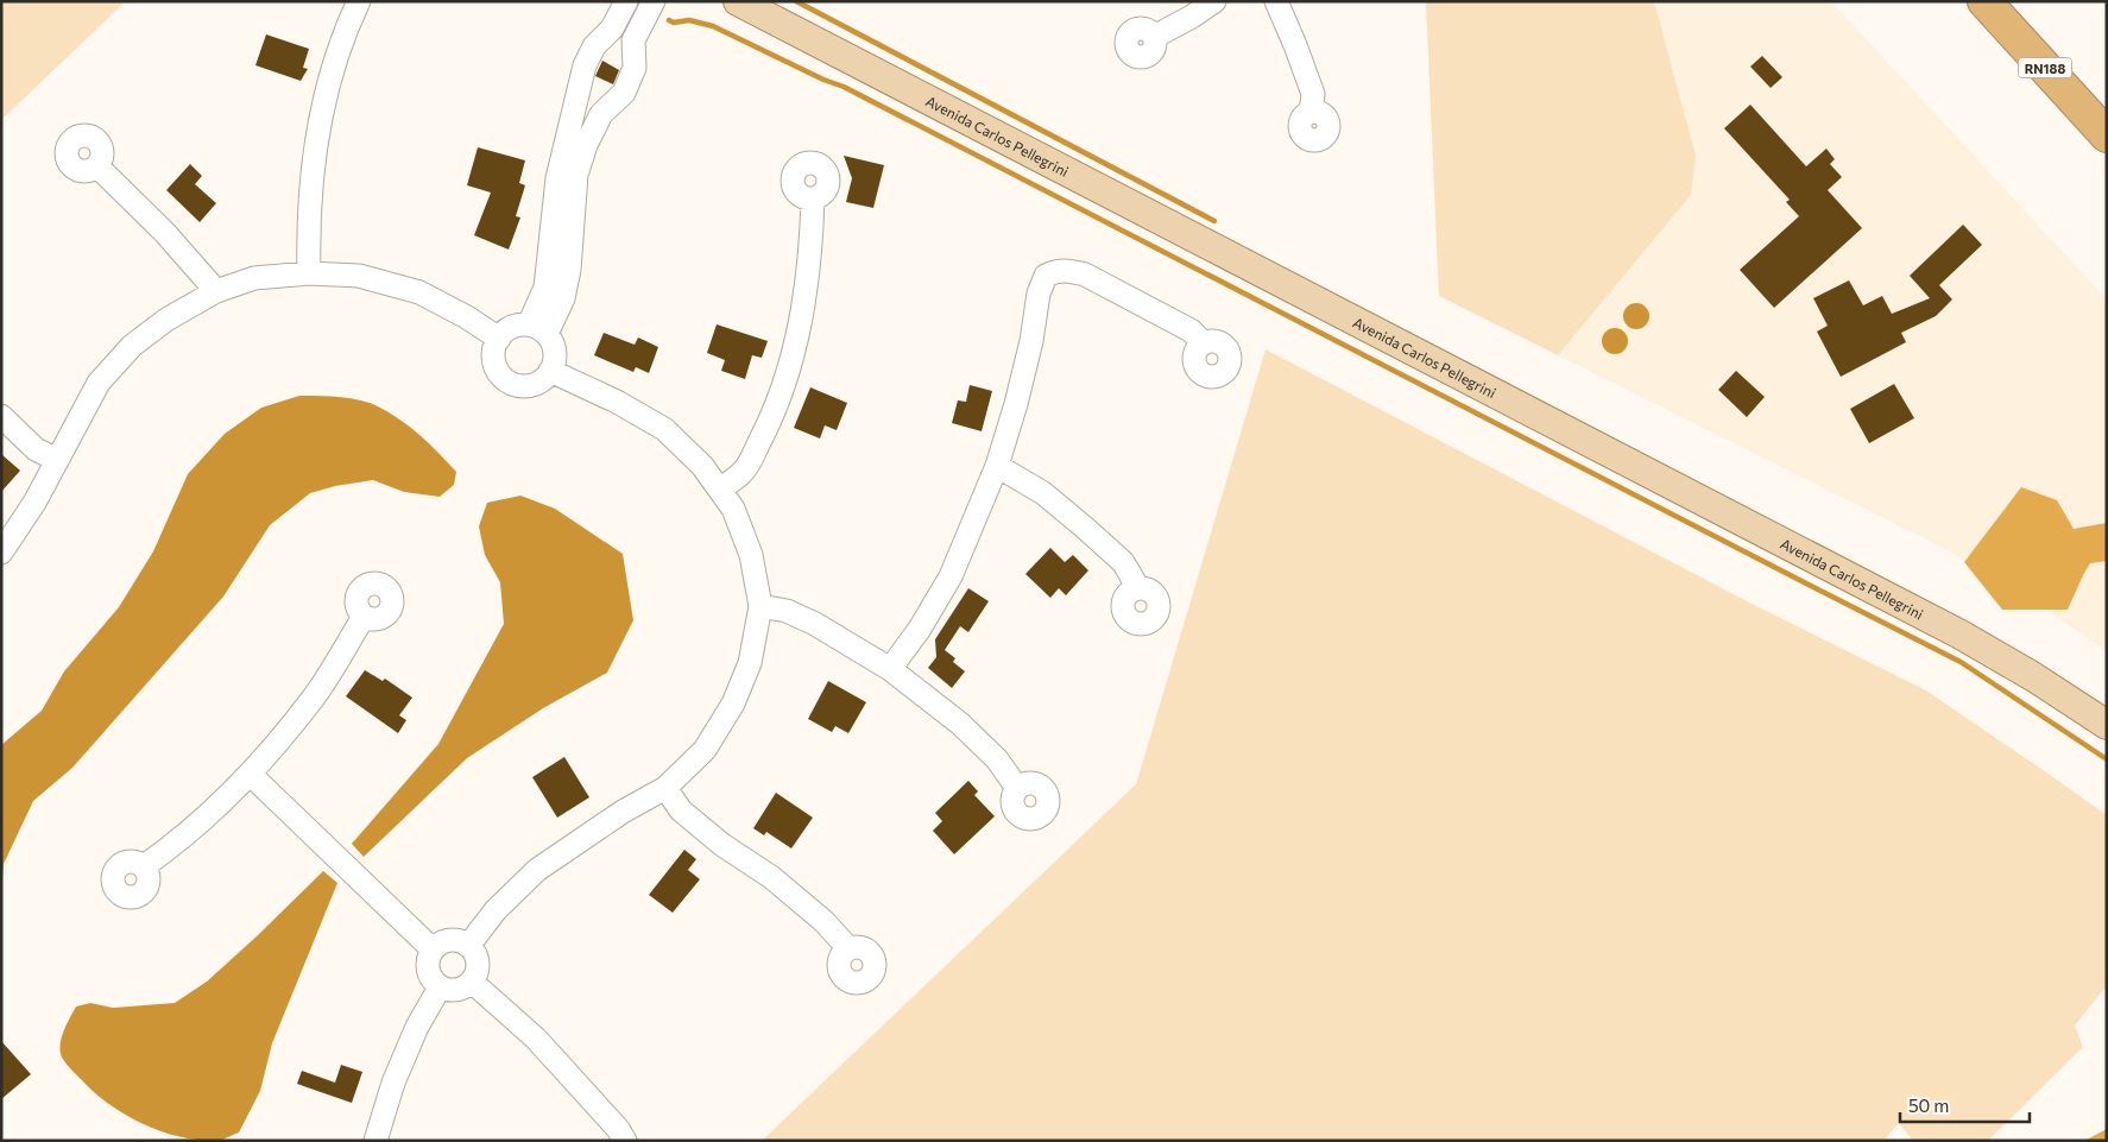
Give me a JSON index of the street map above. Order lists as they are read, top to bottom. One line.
{"streets":{"highway":["RN188"],"main road":["Avenida Carlos Pellegrini"]},"scale_bar":"50 m"}
